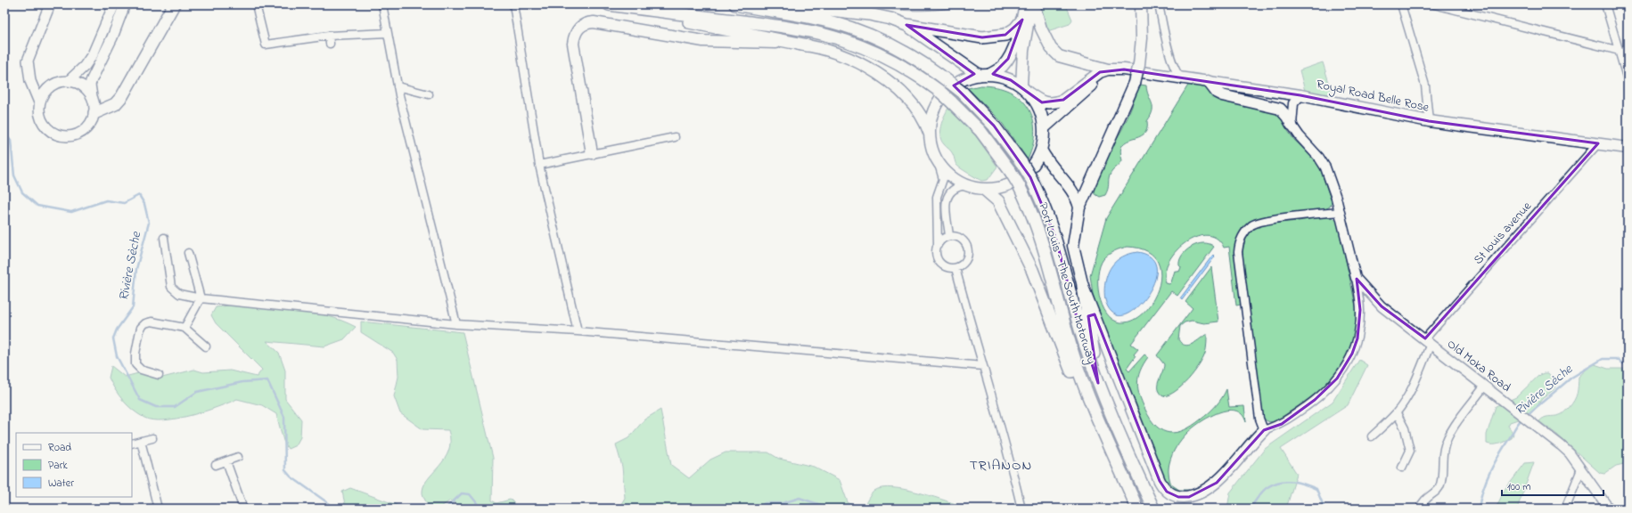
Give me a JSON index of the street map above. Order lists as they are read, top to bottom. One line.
{"streets":{"highway":["Port Louis – The South Motorway"],"main road":["Royal Road Belle Rose"],"street":["St louis avenue","Old Moka Road"]},"crossings":[["Royal Road Belle Rose","St louis avenue"],["St louis avenue","Old Moka Road"]],"districts":["TRIANON"],"water":["Rivière Sèche"],"legend":["Road","Park","Water"],"scale_bar":"100 m"}
